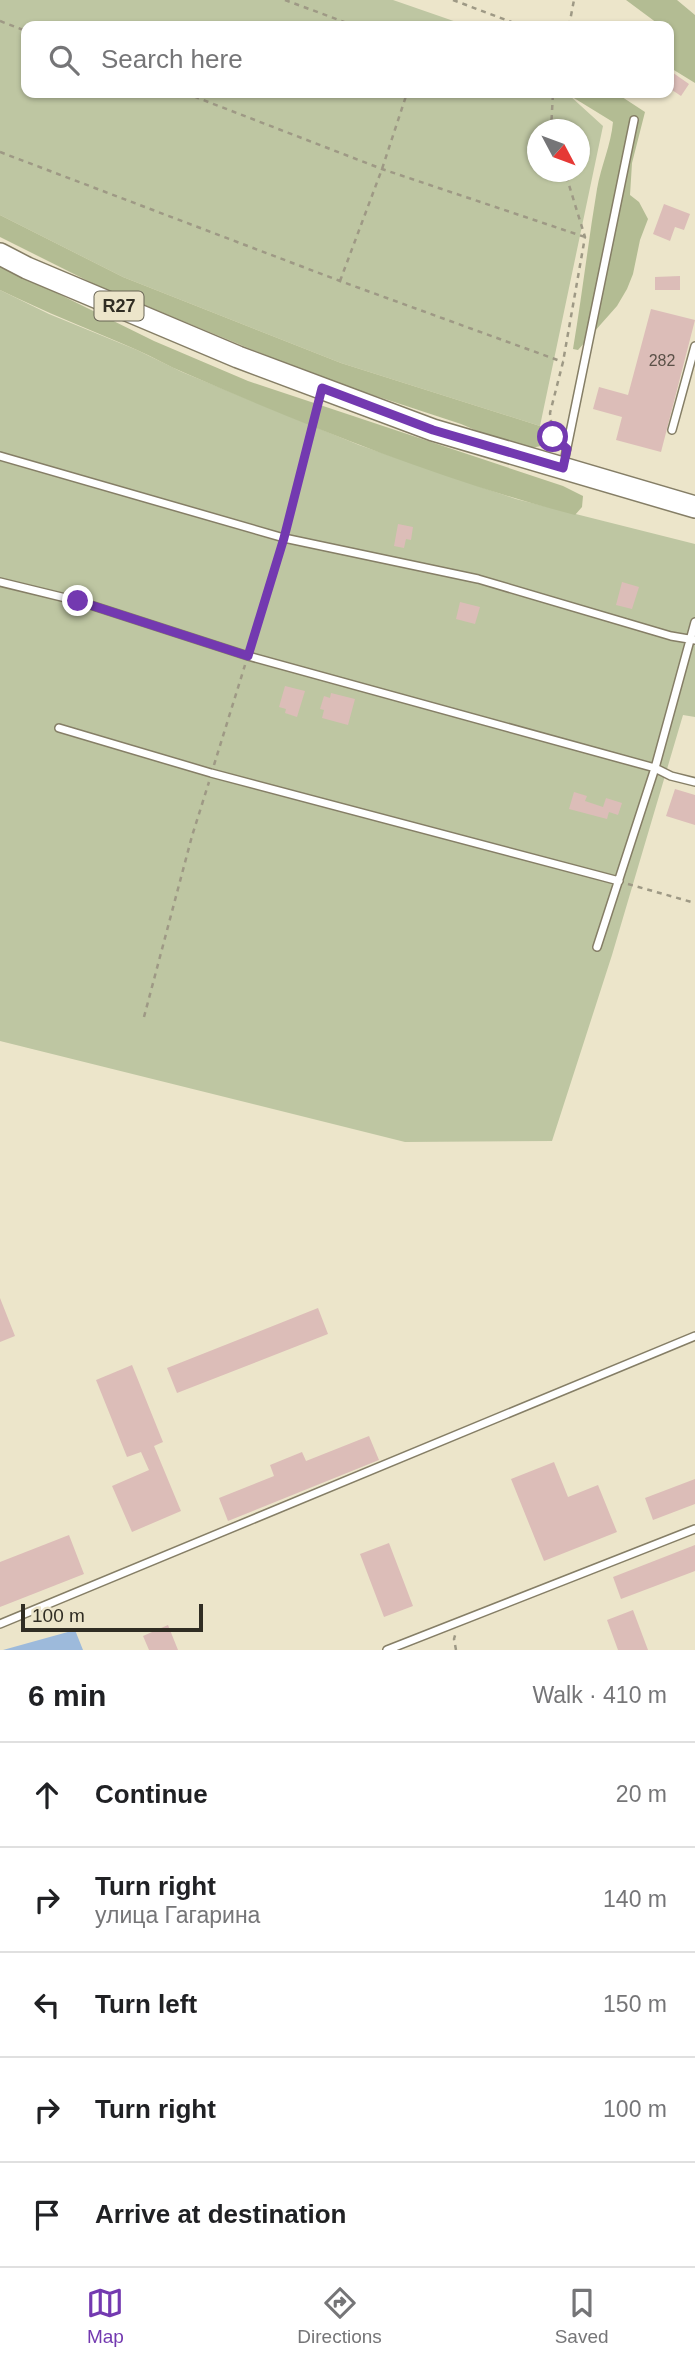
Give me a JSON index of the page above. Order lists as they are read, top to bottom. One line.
{"streets":{"main road":["R27"]},"house_numbers":["282"],"scale_bar":"100 m","north":"bottom right","page":{"search":"Search here","scale":"100 m","heading":["6 min","Walk · 410 m"],"list":[["Continue","20 m"],["Turn right","улица Гагарина","140 m"],["Turn left","150 m"],["Turn right","100 m"],"Arrive at destination"],"nav":["Map","Directions","Saved"]}}
